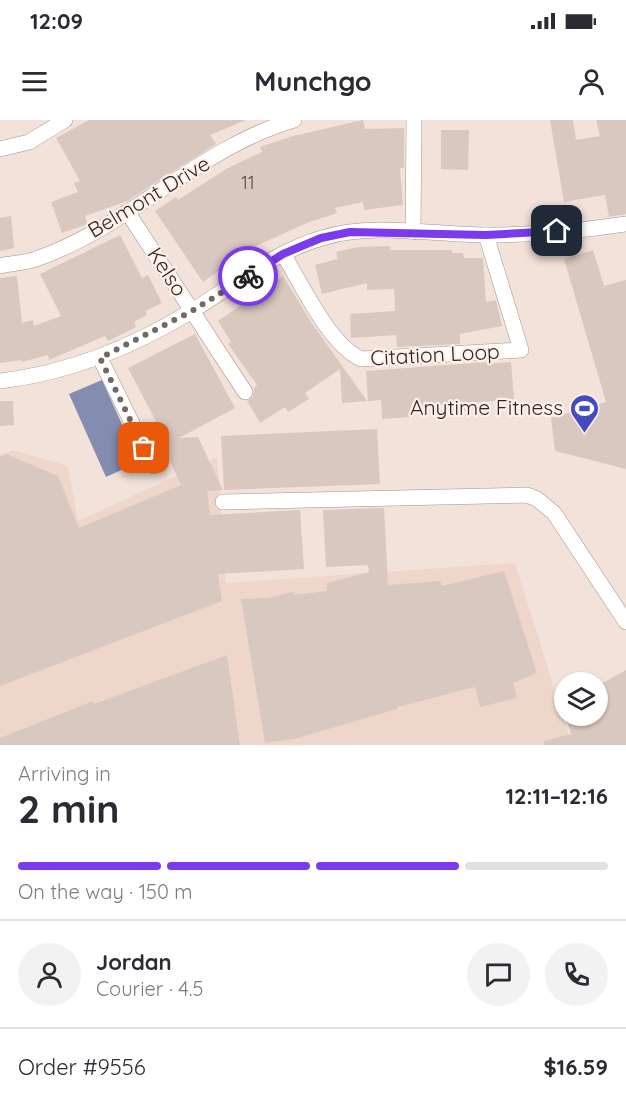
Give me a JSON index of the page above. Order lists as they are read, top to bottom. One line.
{"streets":{"street":["Belmont Drive","Kelso","Citation Loop"]},"crossings":[["Belmont Drive","Kelso"]],"places":{"sports":["Anytime Fitness"]},"house_numbers":["11"],"page":{"status":"12:09","header":"Munchgo","heading":["2 min","Arriving in","12:11–12:16"],"panel":["Jordan","Courier · 4.5","Order #9556","$16.59"],"bar":"On the way · 150 m"}}
